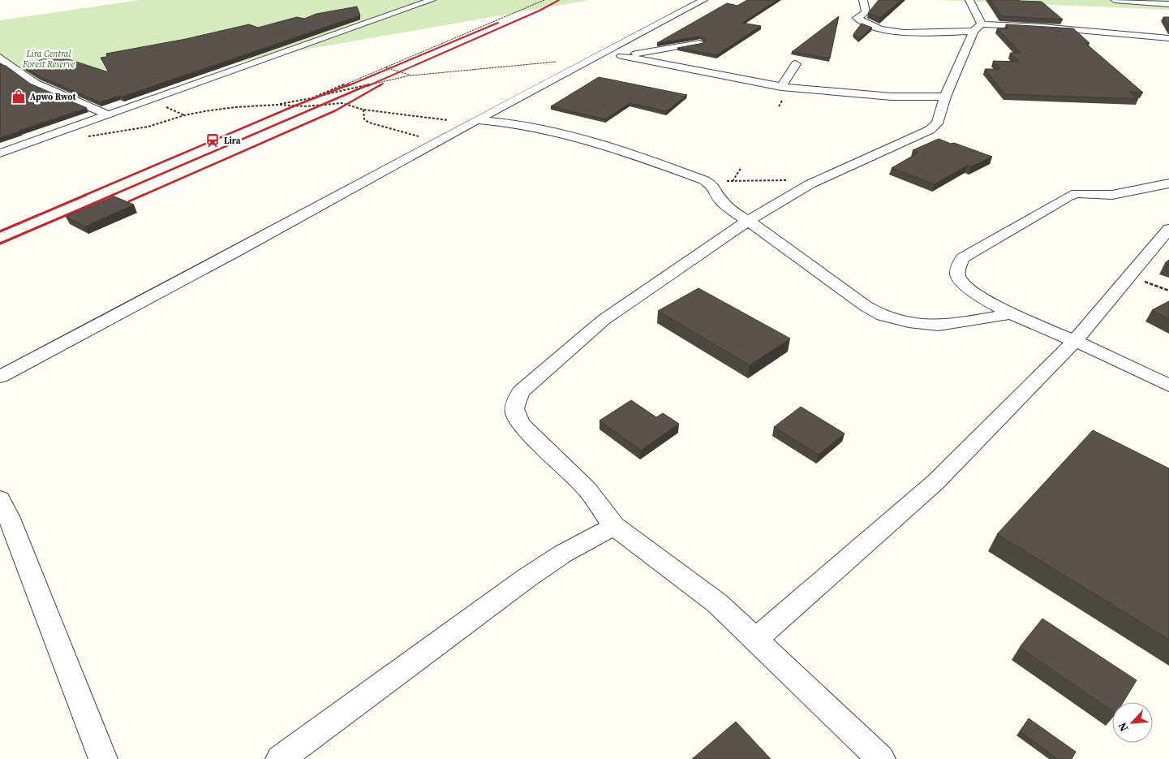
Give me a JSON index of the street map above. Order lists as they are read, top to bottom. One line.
{"parks":["Lira Central Forest Reserve"],"places":{"shop":["Apwo Rwot"],"station":["Lira"]},"north":"bottom left"}
